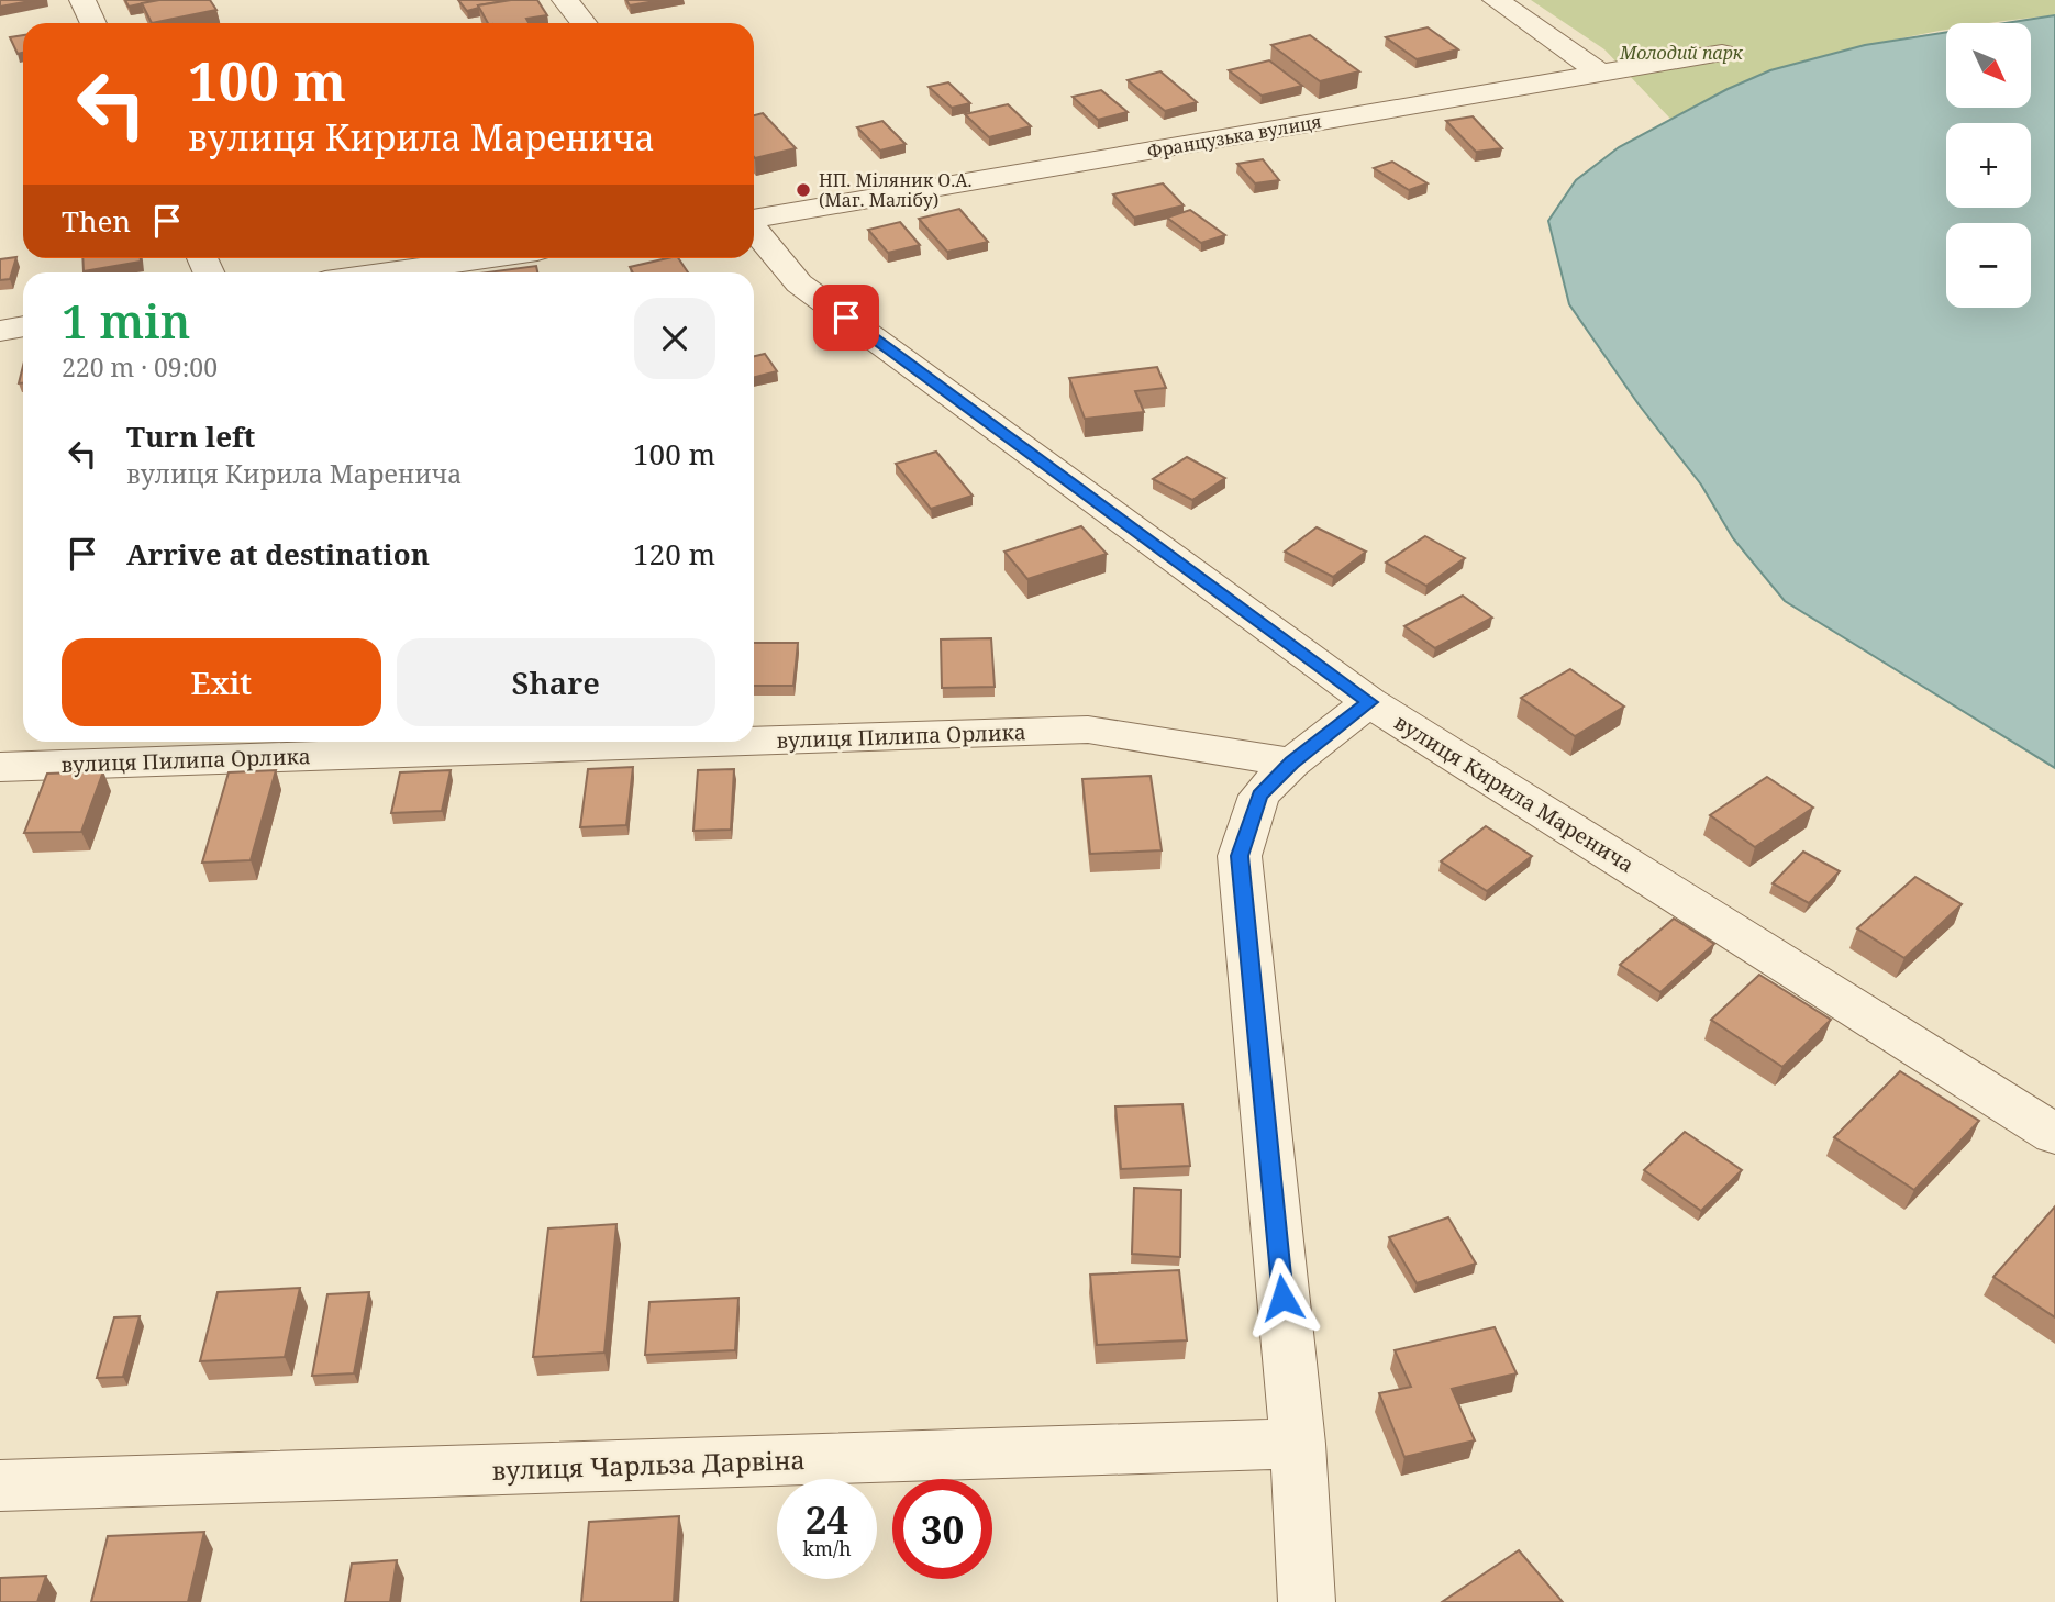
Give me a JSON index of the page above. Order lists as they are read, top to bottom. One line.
{"streets":{"street":["Французька вулиця","вулиця Пилипа Орлика","вулиця Кирила Маренича","вулиця Чарльза Дарвіна"]},"parks":["Молодий парк"],"places":["НП. Міляник О.А. (Маг. Малібу)"],"north":"bottom right","page":{"map_buttons":["+","−"],"turn":["100 m","вулиця Кирила Маренича"],"then":"Then","heading":["1 min","220 m · 09:00"],"list":[{"name":"Turn left","note":"вулиця Кирила Маренича","value":"100 m"},{"name":"Arrive at destination","value":"120 m"}],"buttons":["Exit","Share"],"speed":"24 km/h","limit":"30"}}
